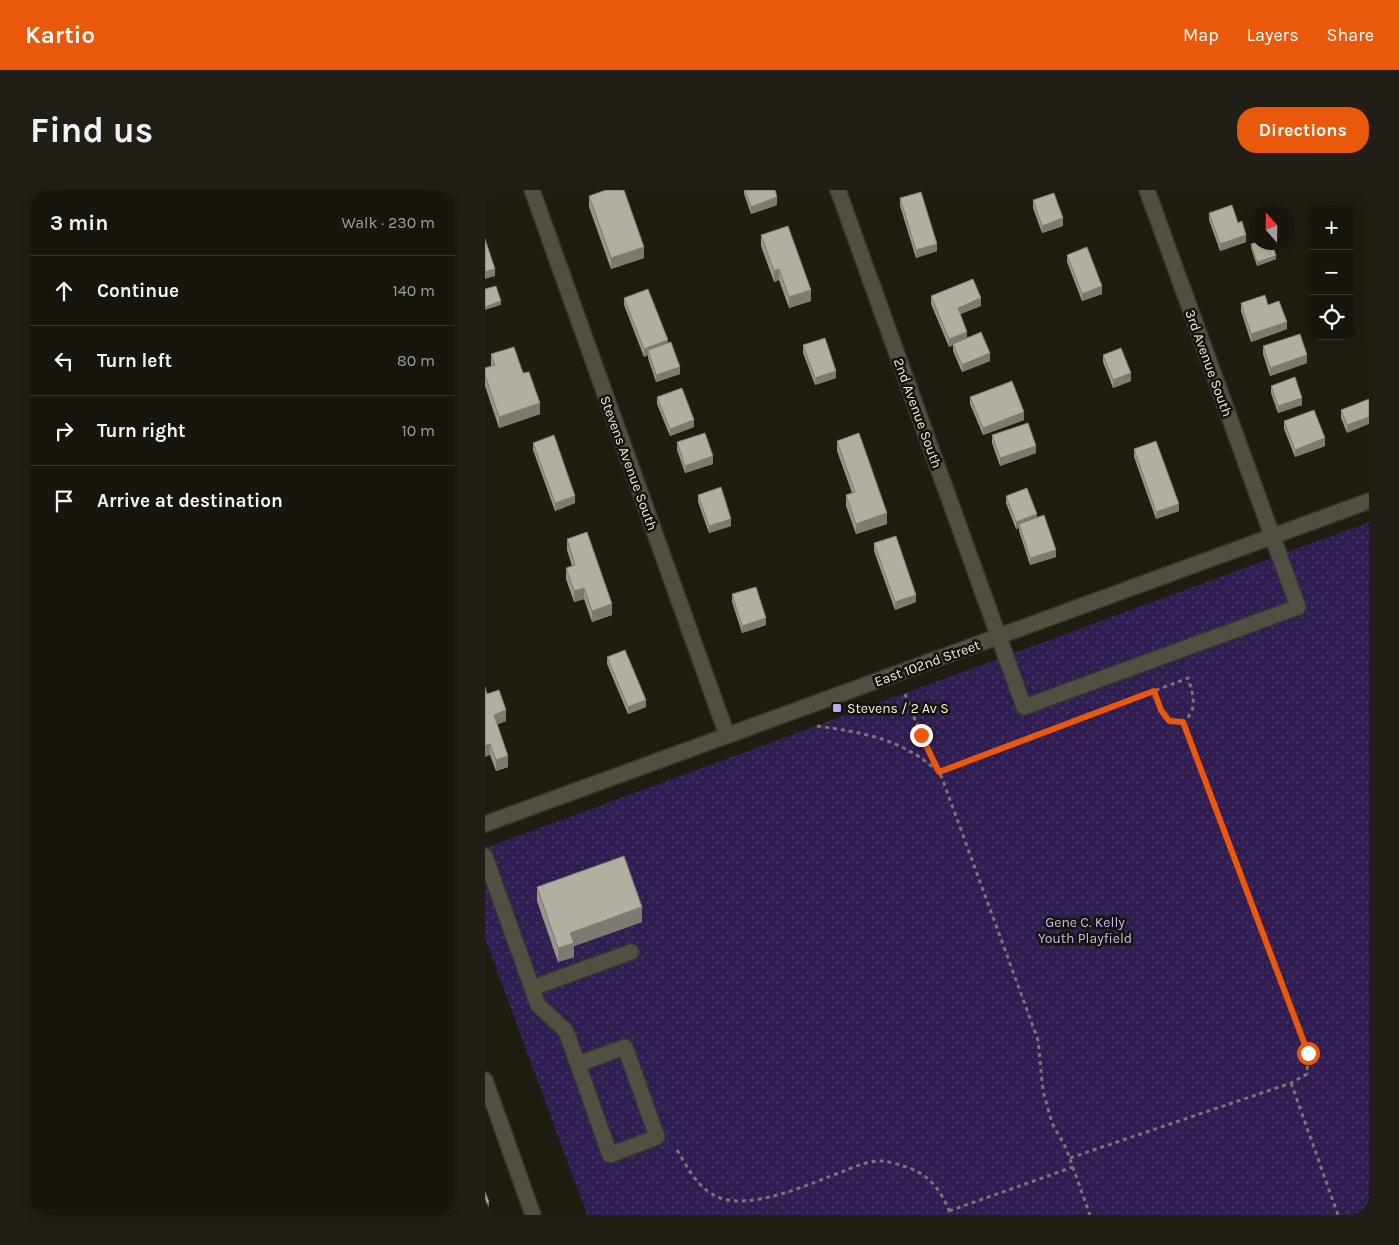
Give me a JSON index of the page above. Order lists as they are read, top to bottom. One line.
{"streets":{"street":["3rd Avenue South","2nd Avenue South","Stevens Avenue South","East 102nd Street"]},"crossings":[["3rd Avenue South","2nd Avenue South"],["3rd Avenue South","East 102nd Street"],["2nd Avenue South","East 102nd Street"],["Stevens Avenue South","East 102nd Street"]],"parks":["Gene C. Kelly Youth Playfield"],"places":{"transit":["Stevens / 2 Av S"]},"north":"top","page":{"header":"Kartio","nav":["Map","Layers","Share"],"buttons":"Directions","title":"Find us","heading":["3 min","Walk · 230 m"],"map_buttons":["+","−"],"list":[["Continue","140 m"],["Turn left","80 m"],["Turn right","10 m"],"Arrive at destination"]}}
